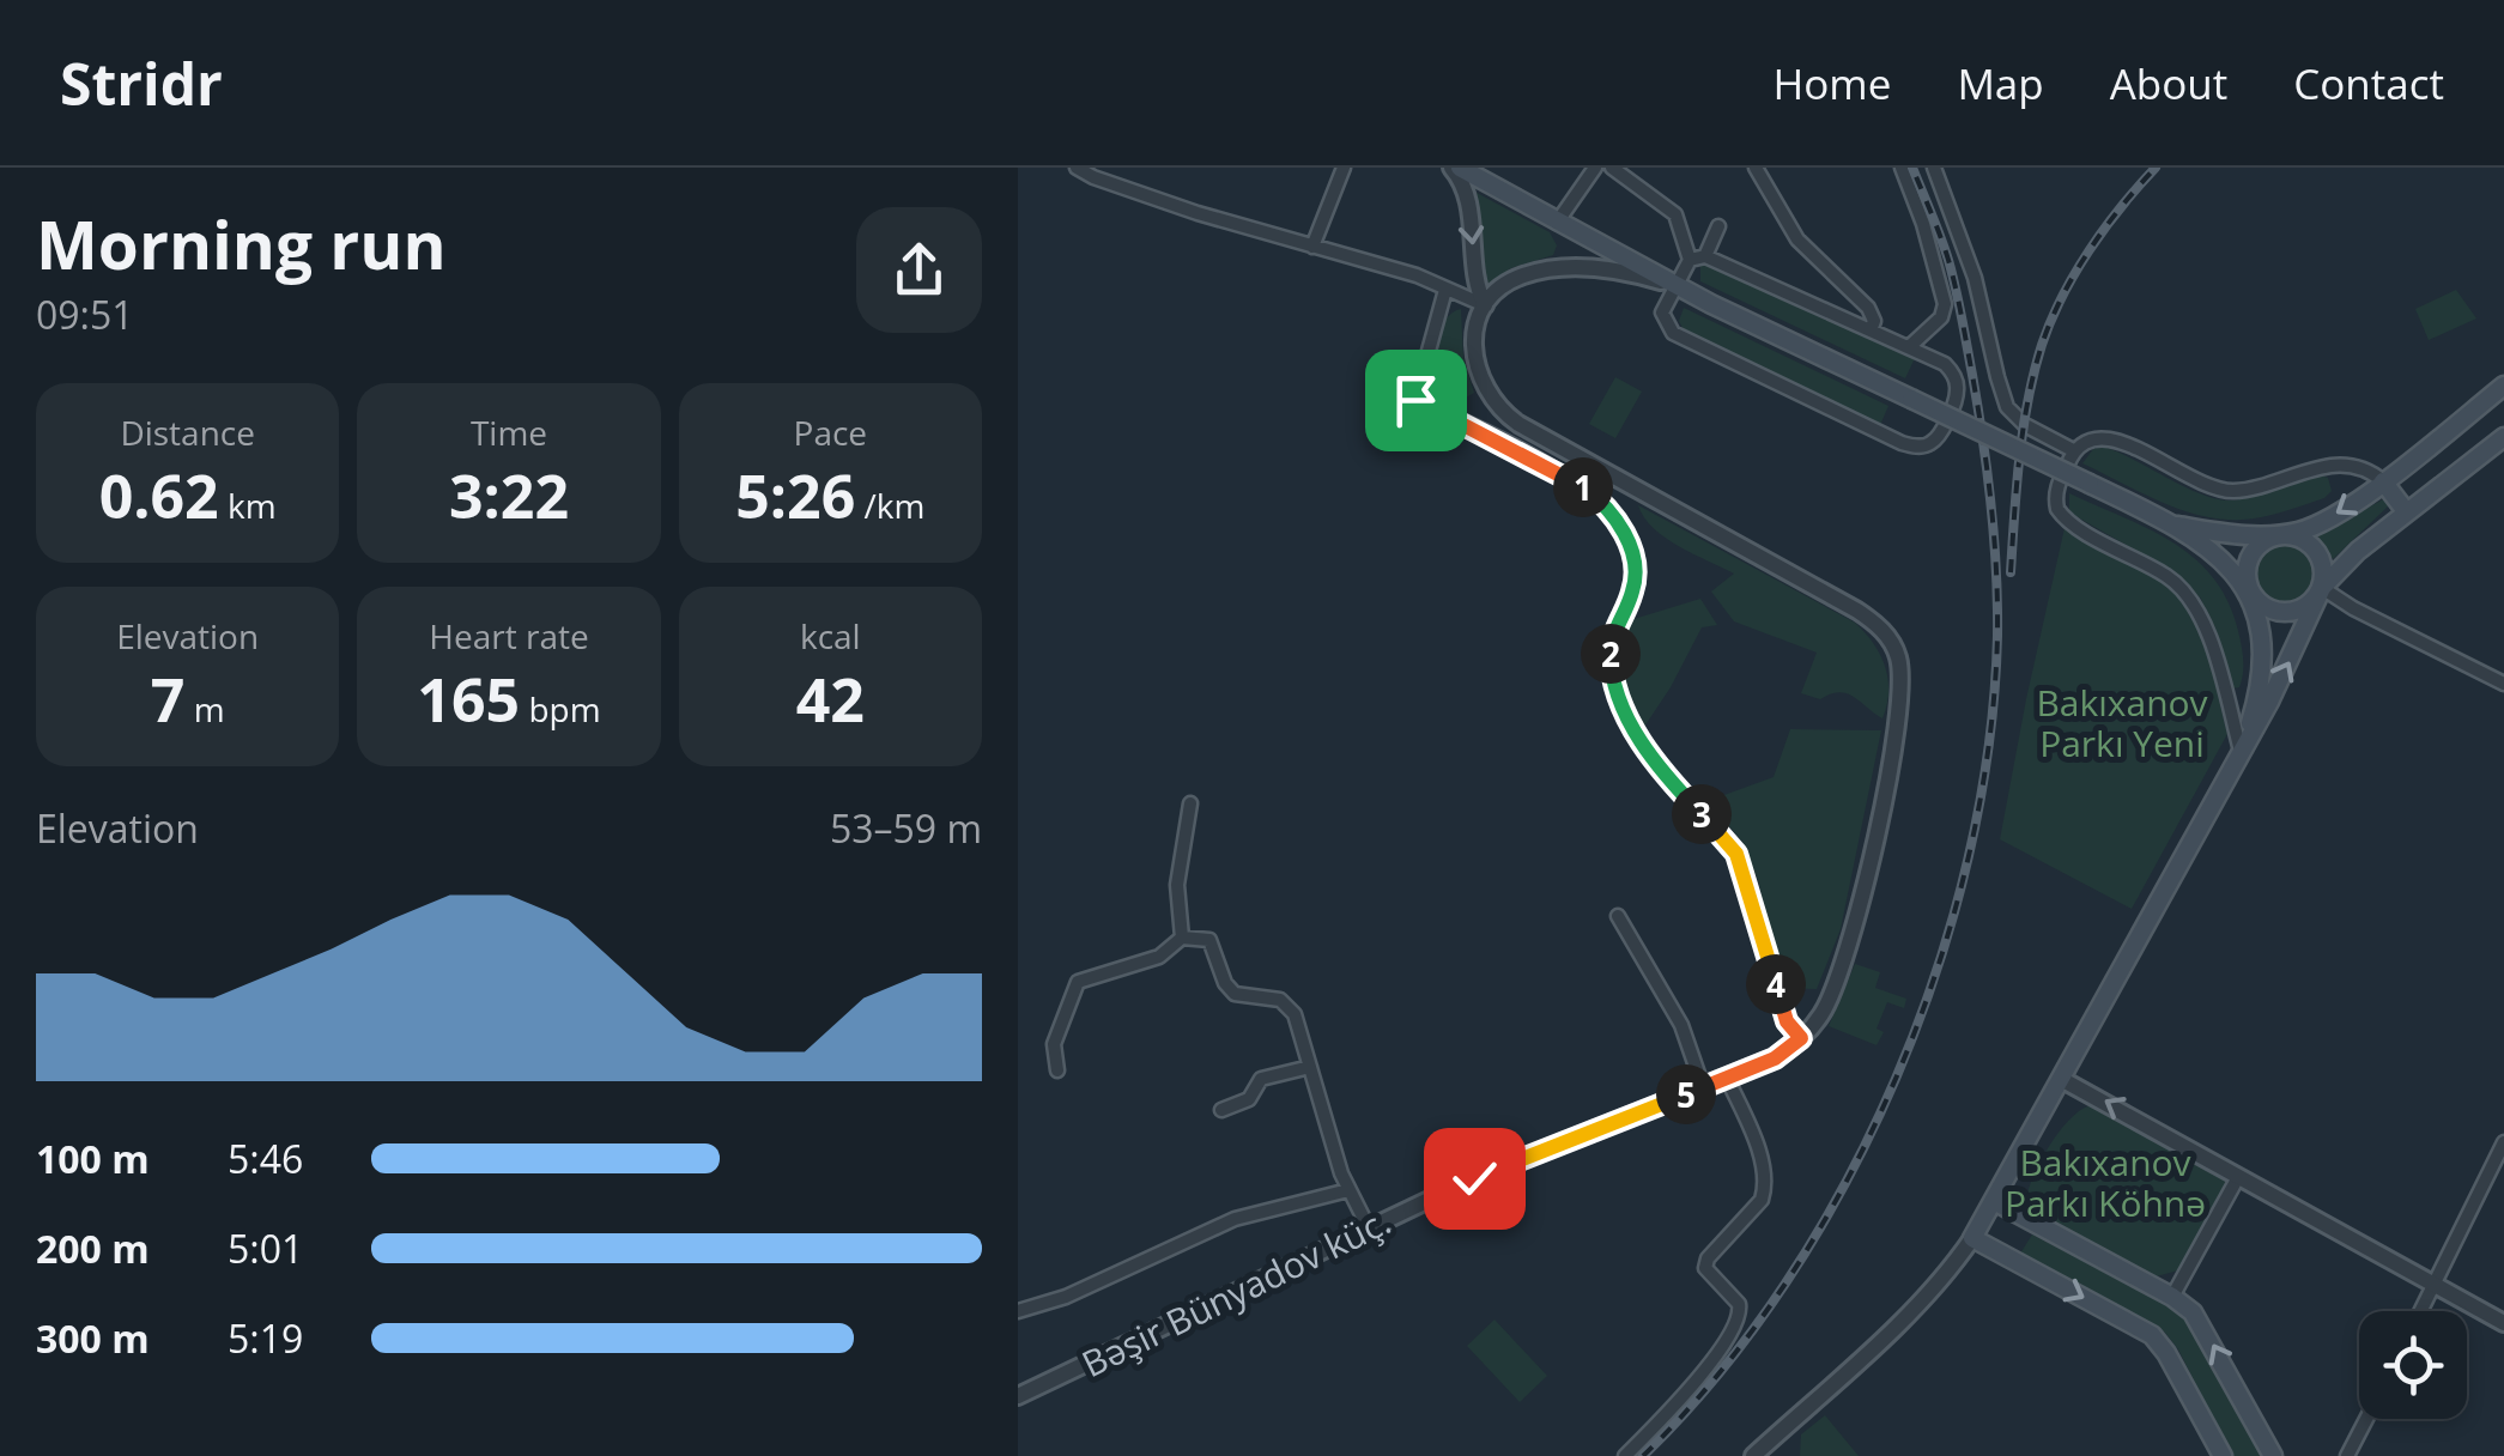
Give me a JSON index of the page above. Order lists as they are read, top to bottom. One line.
{"streets":{"street":["Bəşir Bünyadov küç."]},"parks":["Bakıxanov Parkı Yeni","Bakıxanov Parkı Köhnə"],"page":{"header":"Stridr","nav":["Home","Map","About","Contact"],"heading":["Morning run","09:51"],"stats":[["Distance","0.62 km"],["Time","3:22"],["Pace","5:26 /km"],["Elevation","7 m"],["Heart rate","165 bpm"],["kcal","42"]],"pins":["1","2","3","4","5"],"chart":["Elevation","53–59 m"],"list":[{"name":"100 m","note":"5:46"},{"name":"200 m","note":"5:01"},{"name":"300 m","note":"5:19"}]}}
